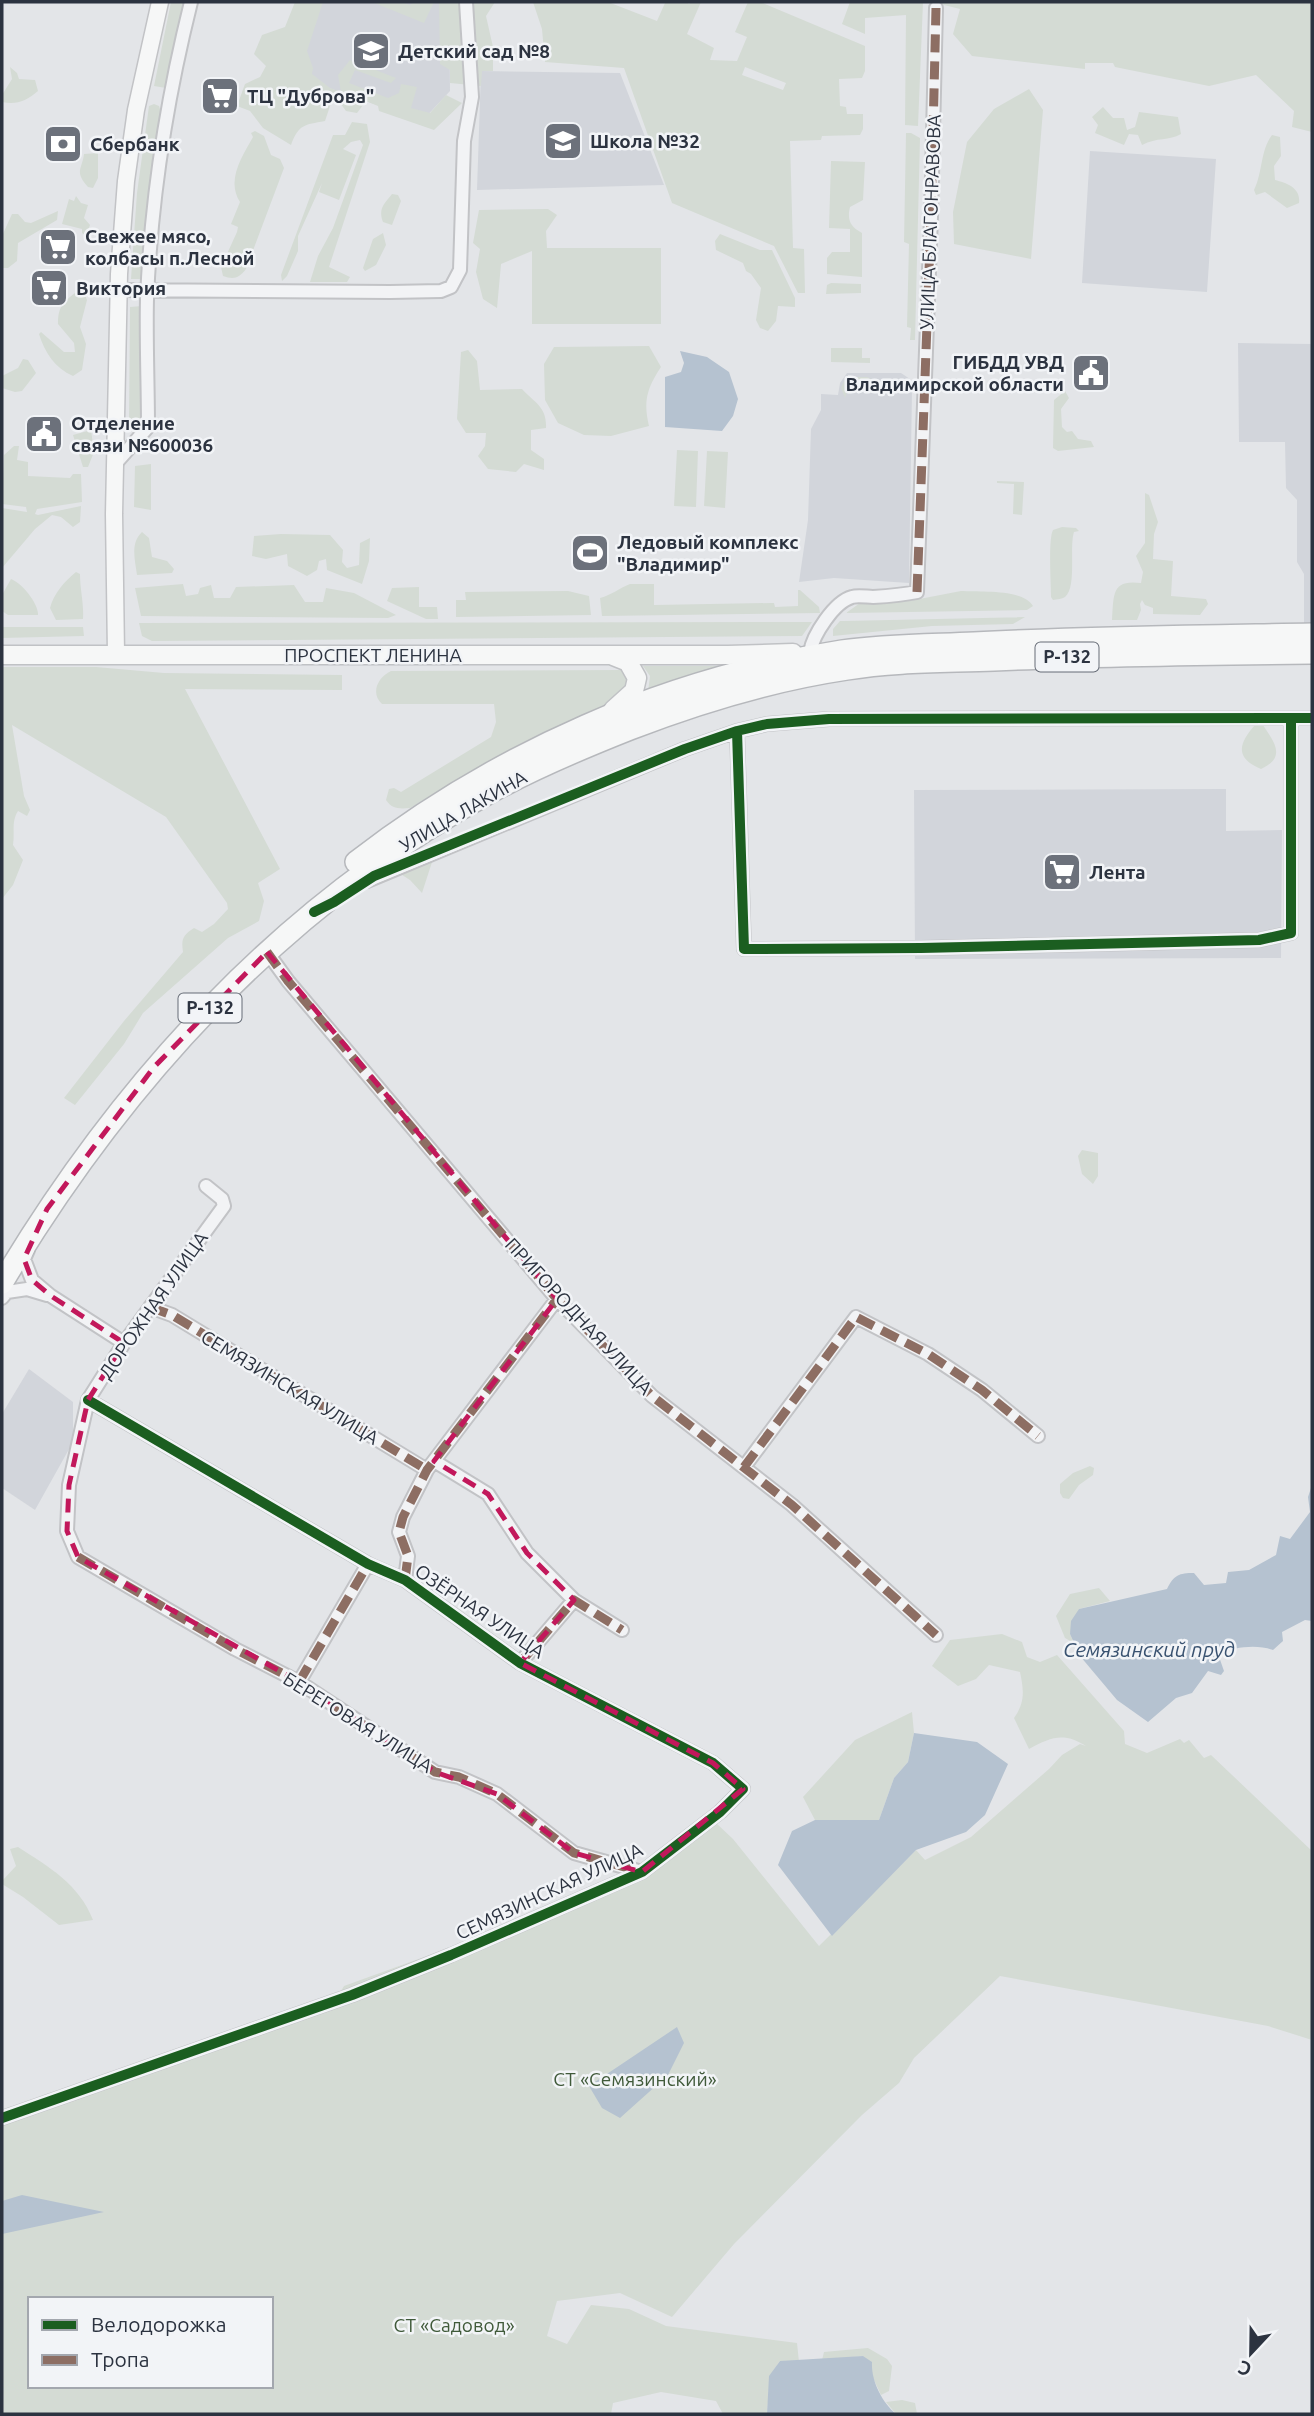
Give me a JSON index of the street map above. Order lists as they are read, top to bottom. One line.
{"streets":{"highway":["Р-132","УЛИЦА ЛАКИНА"],"main road":["ПРОСПЕКТ ЛЕНИНА"],"street":["УЛИЦА БЛАГОНРАВОВА","ДОРОЖНАЯ УЛИЦА","ПРИГОРОДНАЯ УЛИЦА","СЕМЯЗИНСКАЯ УЛИЦА","ОЗЁРНАЯ УЛИЦА","БЕРЕГОВАЯ УЛИЦА"]},"crossings":[["УЛИЦА БЛАГОНРАВОВА","УЛИЦА ЛАКИНА"],["ПРОСПЕКТ ЛЕНИНА","УЛИЦА ЛАКИНА"],["Р-132","УЛИЦА ЛАКИНА"],["УЛИЦА ЛАКИНА","ПРИГОРОДНАЯ УЛИЦА"],["ДОРОЖНАЯ УЛИЦА","СЕМЯЗИНСКАЯ УЛИЦА"],["ДОРОЖНАЯ УЛИЦА","ОЗЁРНАЯ УЛИЦА"],["ДОРОЖНАЯ УЛИЦА","БЕРЕГОВАЯ УЛИЦА"],["СЕМЯЗИНСКАЯ УЛИЦА","ОЗЁРНАЯ УЛИЦА"],["СЕМЯЗИНСКАЯ УЛИЦА","БЕРЕГОВАЯ УЛИЦА"]],"water":["Семязинский пруд"],"parks":["СТ «Семязинский»","СТ «Садовод»"],"places":{"school or university":["Детский сад №8","Школа №32"],"supermarket":["ТЦ \"Дуброва\"","Свежее мясо, колбасы п.Лесной","Виктория","Лента"],"bank":["Сбербанк"],"public building":["ГИБДД УВД Владимирской области","Отделение связи №600036"],"sports":["Ледовый комплекс \"Владимир\""]},"legend":["Велодорожка","Тропа"],"north":"bottom"}
